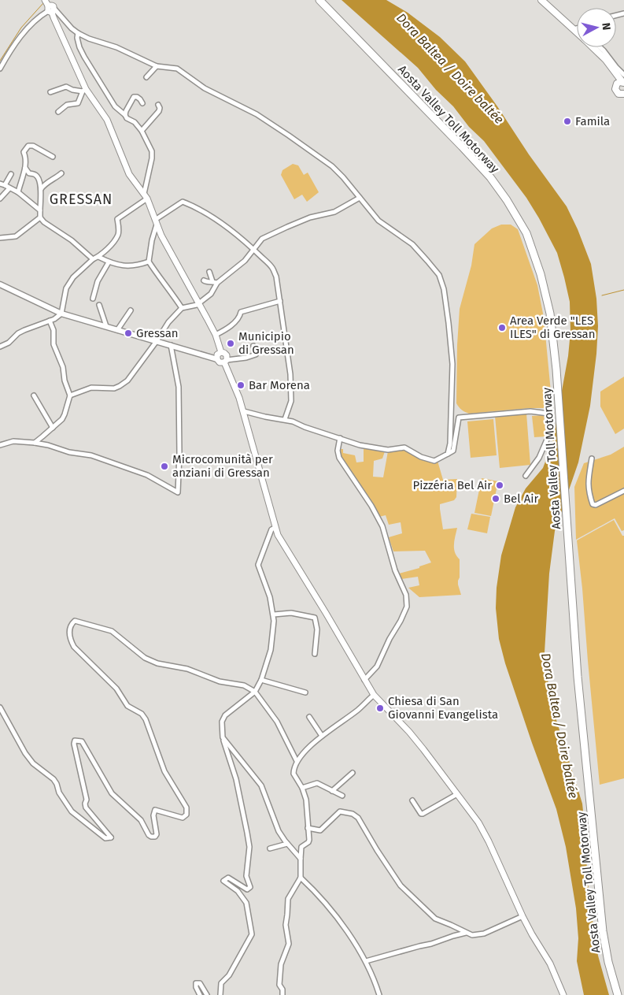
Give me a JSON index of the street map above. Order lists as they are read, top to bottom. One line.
{"streets":{"highway":["Aosta Valley Toll Motorway"]},"districts":["GRESSAN"],"water":["Dora Baltea / Doire baltée"],"places":["Famila","Area Verde \"LES ILES\" di Gressan","Gressan","Municipio di Gressan","Bar Morena","Microcomunità per anziani di Gressan","Pizzéria Bel Air","Bel Air","Chiesa di San Giovanni Evangelista"],"north":"right"}
